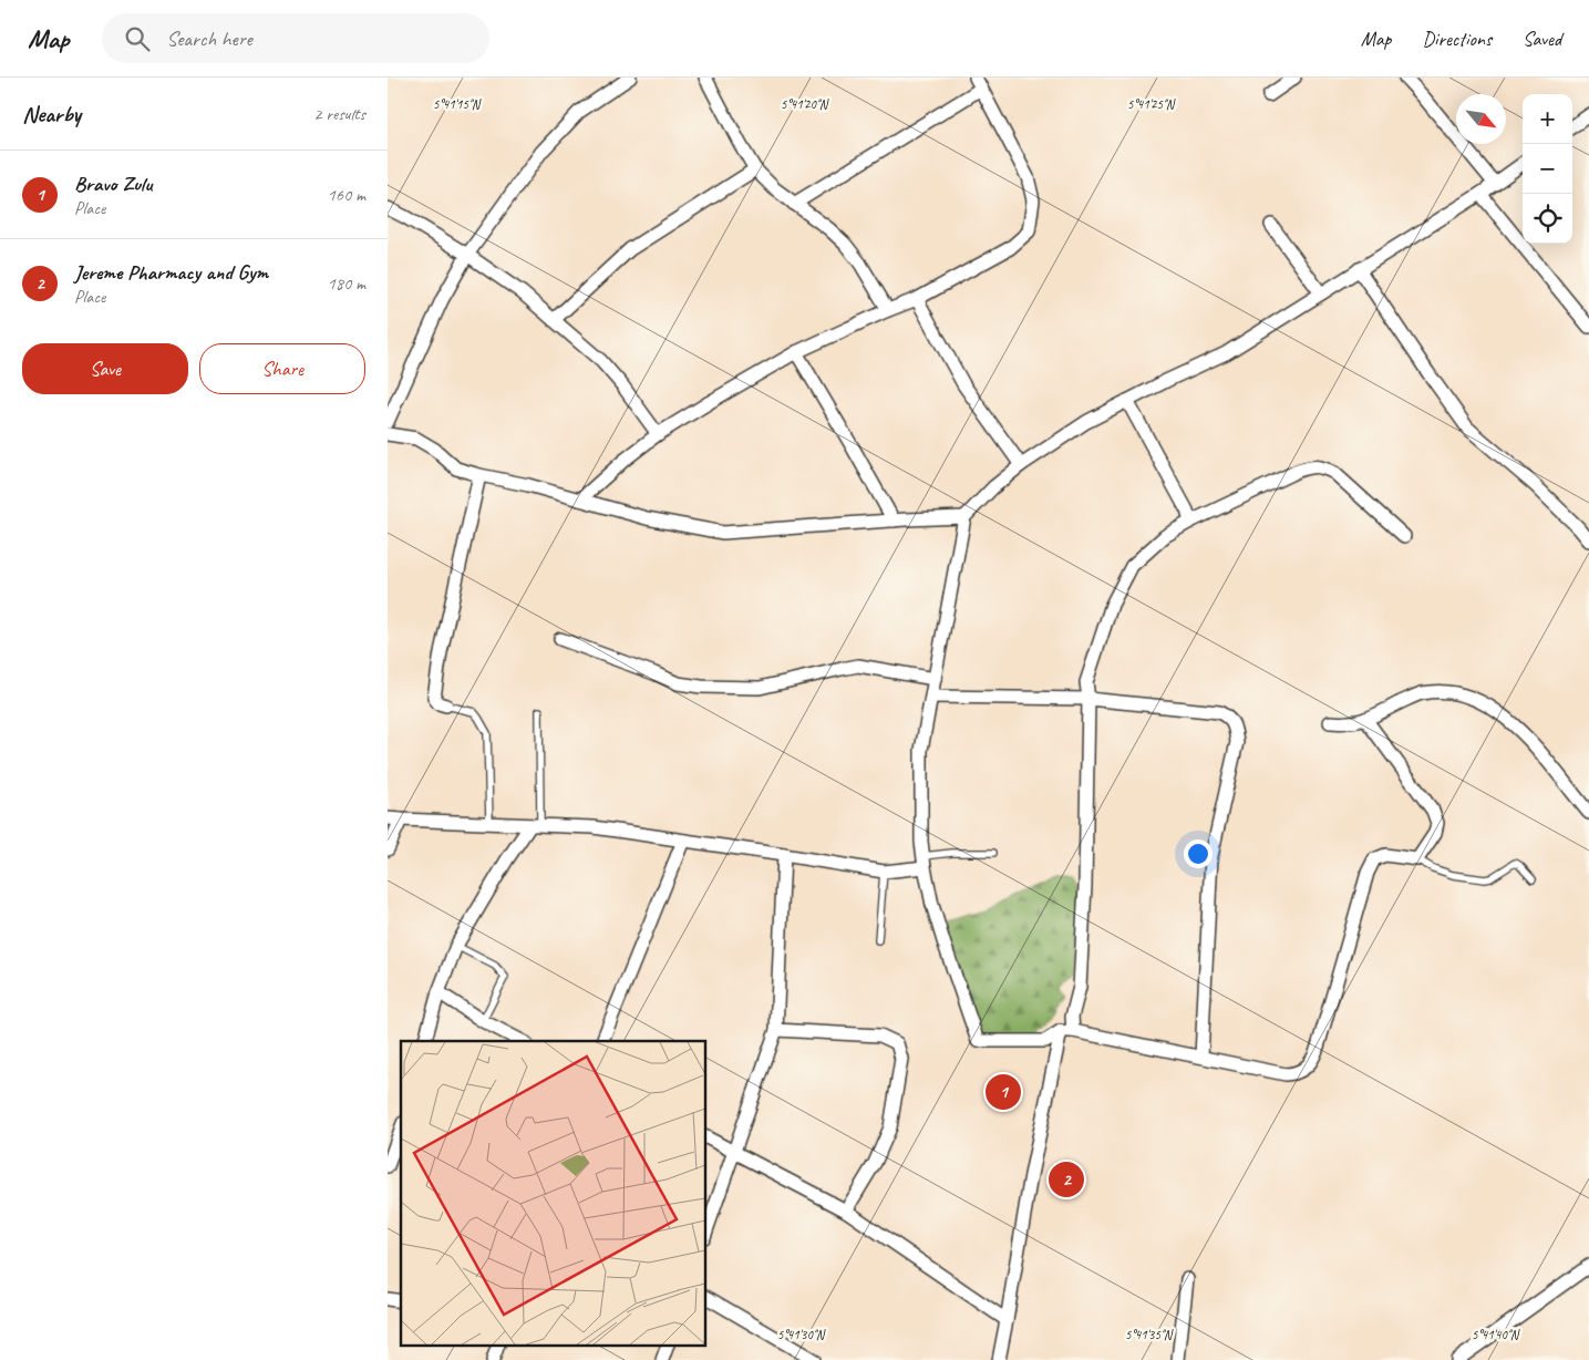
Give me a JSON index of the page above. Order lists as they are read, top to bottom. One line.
{"north":"bottom right","page":{"header":"Map","search":"Search here","nav":["Map","Directions","Saved"],"heading":["Nearby","2 results"],"map_buttons":["+","−"],"list":[{"mark":"1","name":"Bravo Zulu","note":"Place","value":"160 m"},{"mark":"2","name":"Jereme Pharmacy and Gym","note":"Place","value":"180 m"}],"buttons":["Save","Share"],"pins":["1","2"]},"coordinates":["5°41'15\"N","5°41'20\"N","5°41'25\"N","5°41'30\"N","5°41'35\"N","5°41'40\"N"]}
